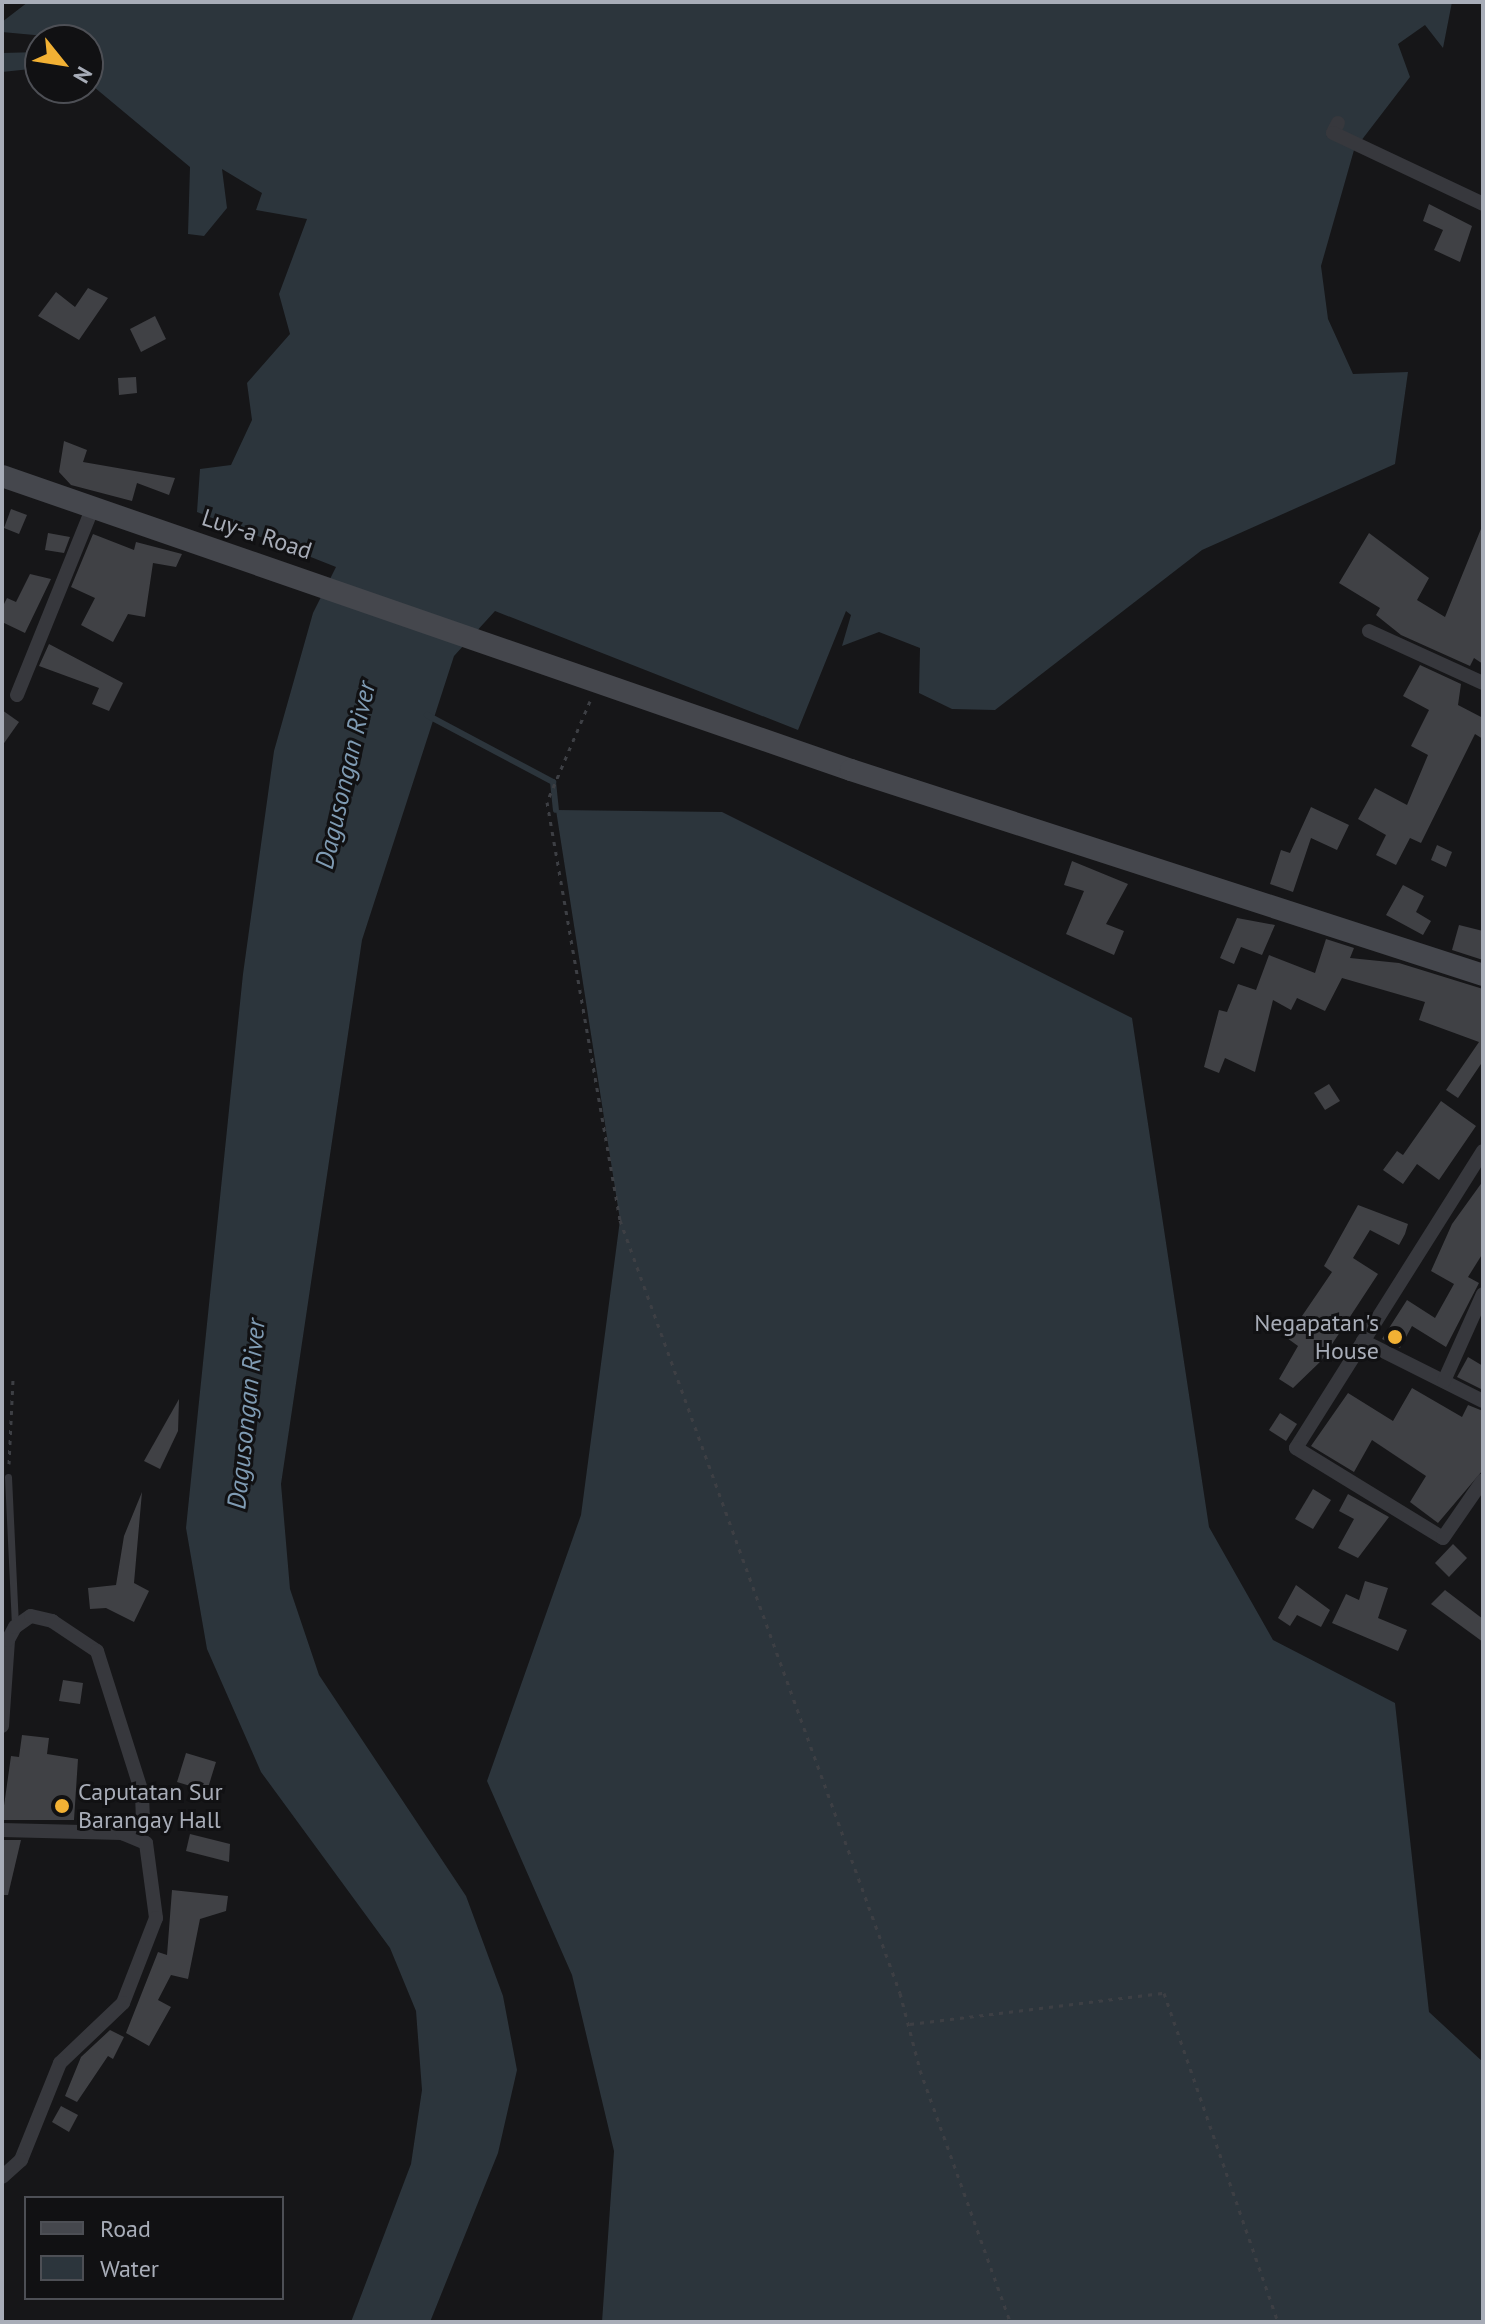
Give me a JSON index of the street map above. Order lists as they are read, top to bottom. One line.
{"streets":{"main road":["Luy-a Road"]},"water":["Dagusongan River"],"places":["Negapatan's House","Caputatan Sur Barangay Hall"],"legend":["Road","Water"],"north":"bottom right"}
